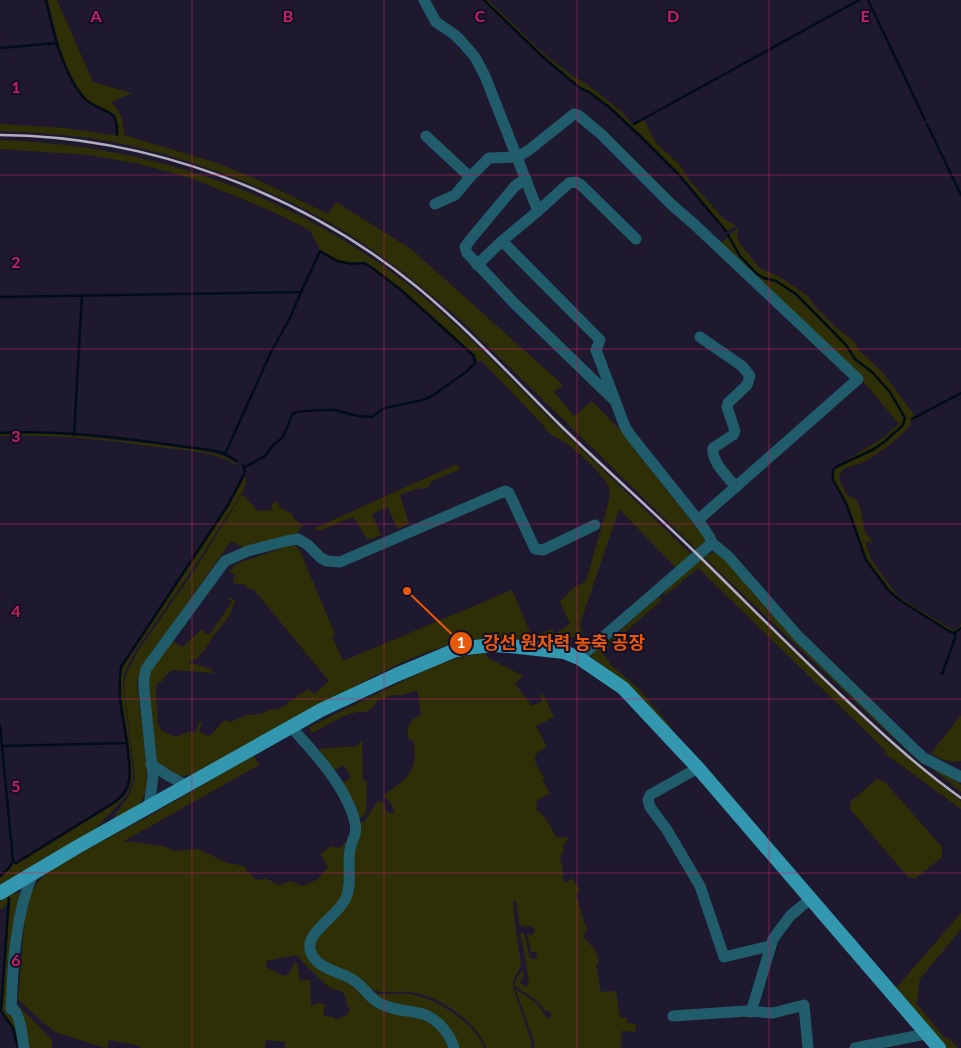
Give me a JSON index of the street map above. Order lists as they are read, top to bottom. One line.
{"places":["강선 원자력 농축 공장"],"grid":{"columns":["A","B","C","D","E"],"rows":["1","2","3","4","5","6"]}}
